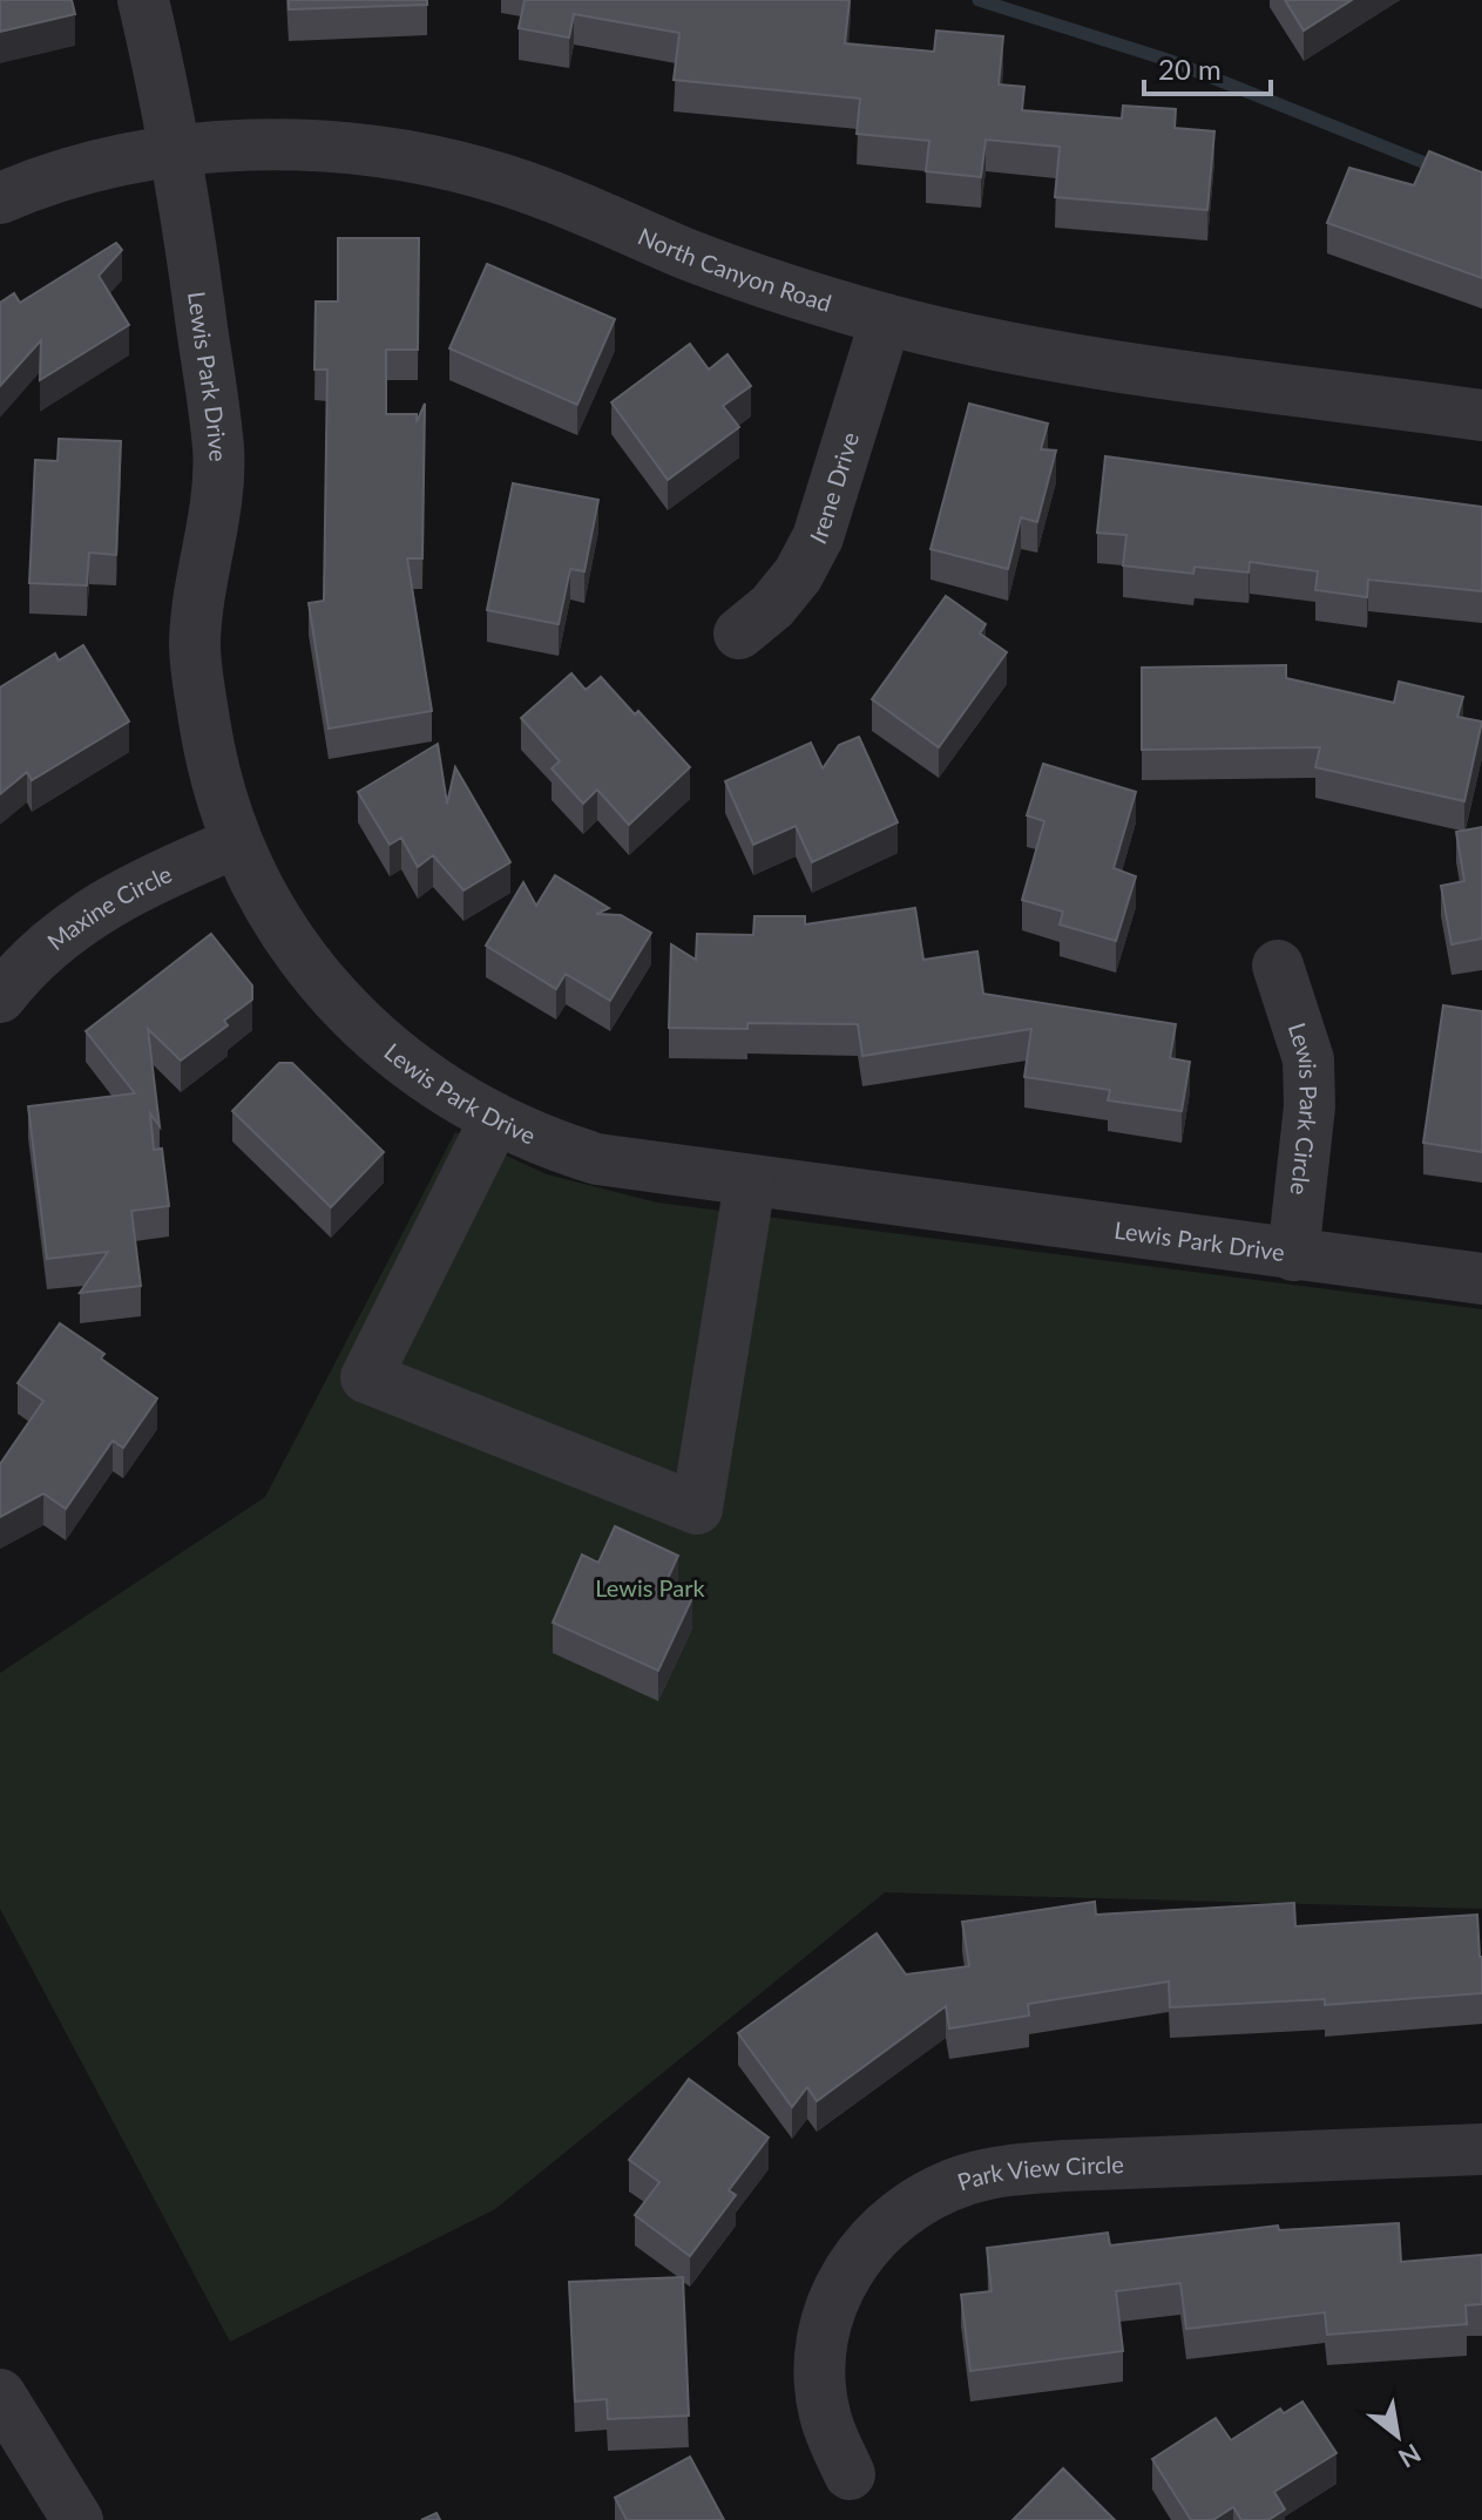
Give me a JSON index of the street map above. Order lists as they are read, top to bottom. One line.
{"streets":{"street":["North Canyon Road","Lewis Park Drive","Irene Drive","Maxine Circle","Lewis Park Circle","Park View Circle"]},"crossings":[["North Canyon Road","Lewis Park Drive"],["North Canyon Road","Irene Drive"],["Lewis Park Drive","Maxine Circle"],["Lewis Park Drive","Lewis Park Circle"]],"parks":["Lewis Park"],"scale_bar":"20 m","north":"bottom right"}
